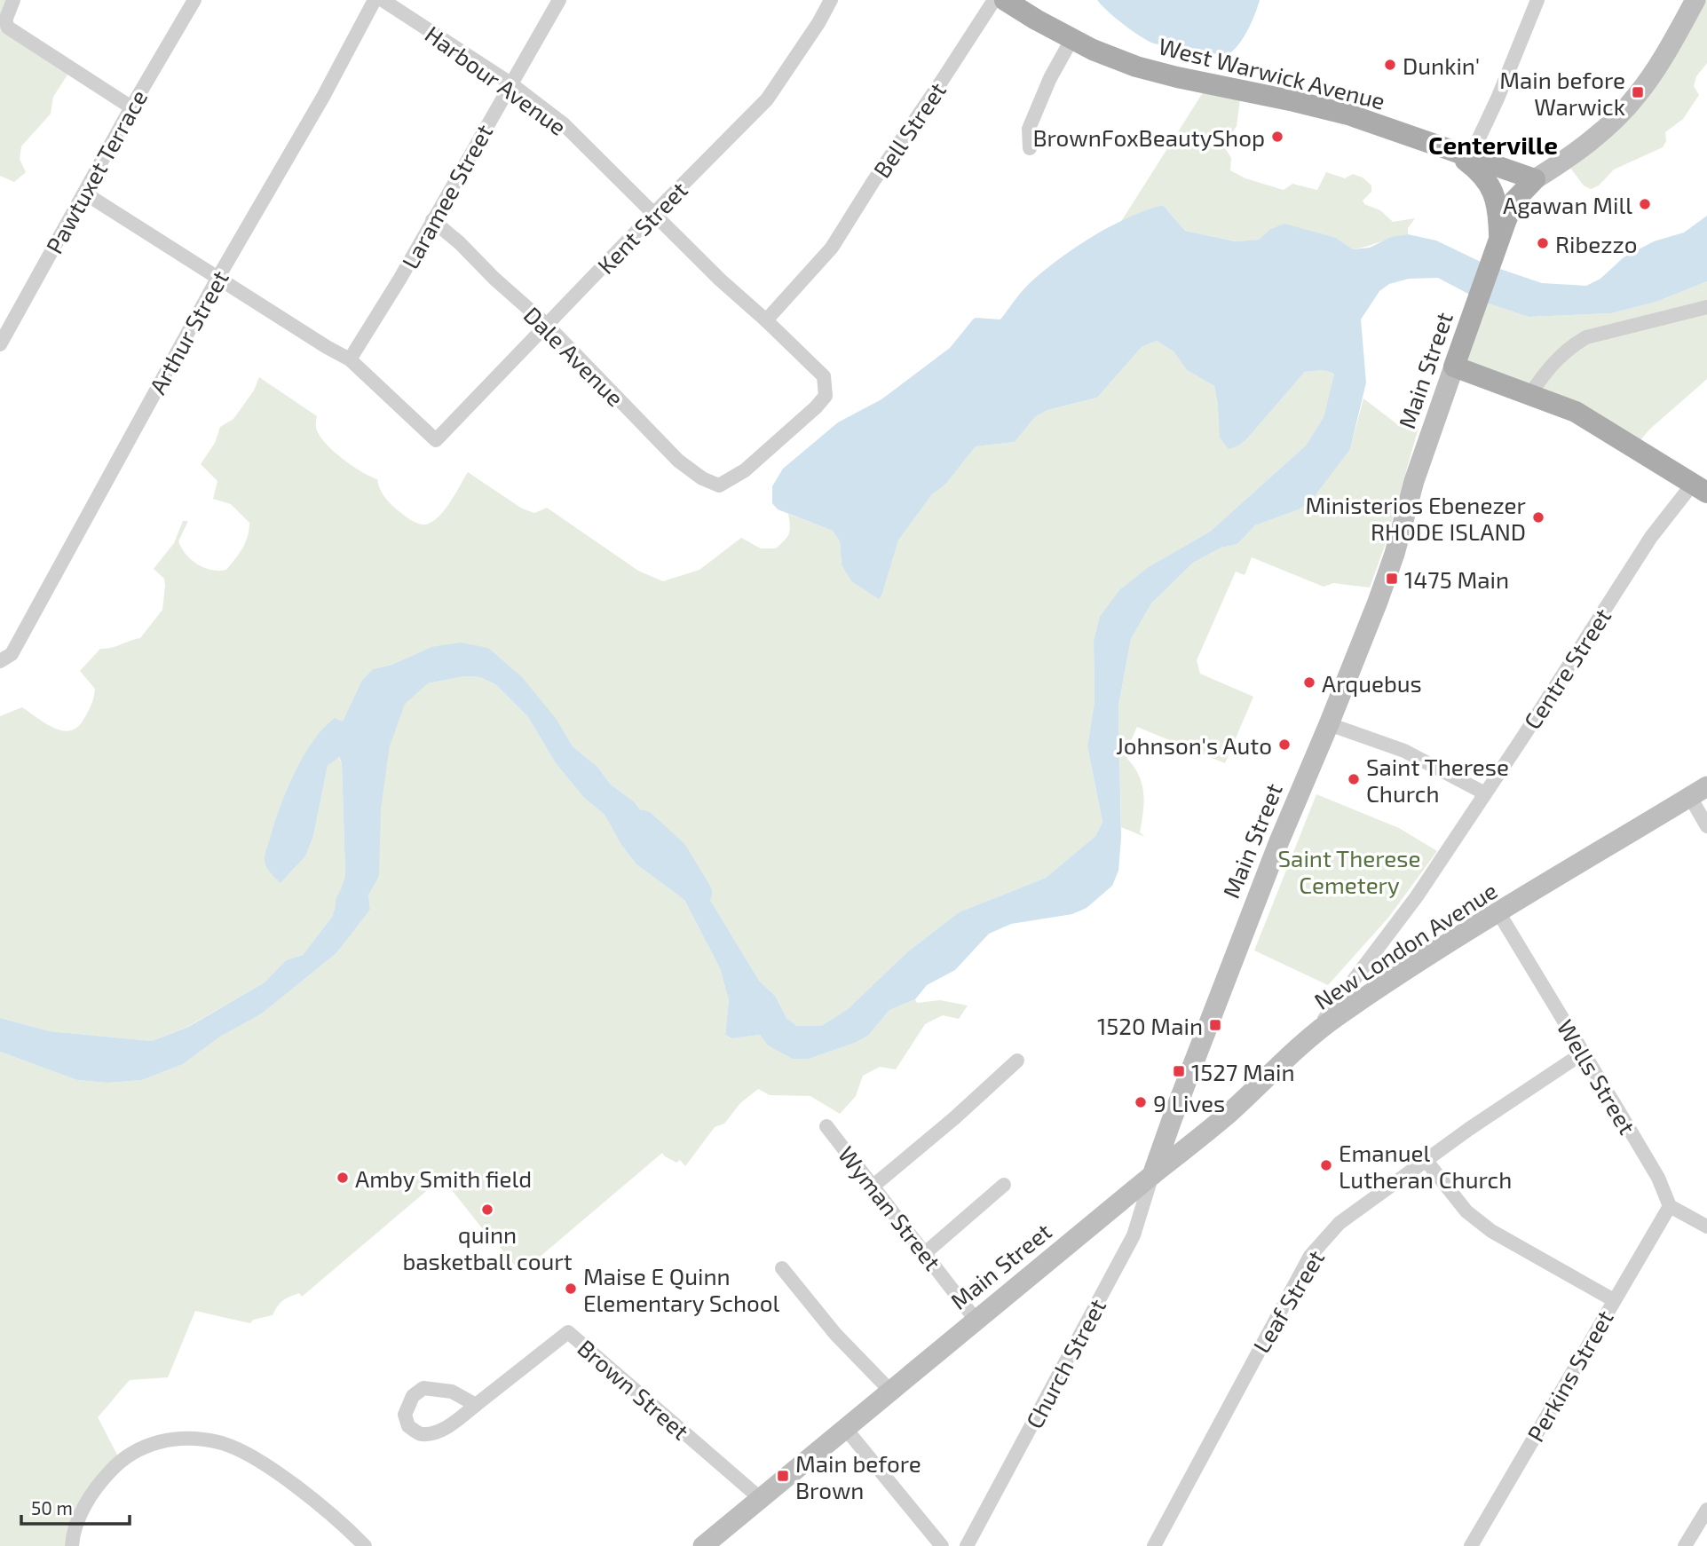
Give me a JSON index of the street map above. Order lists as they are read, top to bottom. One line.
{"streets":{"main road":["West Warwick Avenue","Main Street","New London Avenue"],"street":["Harbour Avenue","Bell Street","Pawtuxet Terrace","Laramee Street","Kent Street","Arthur Street","Dale Avenue","Centre Street","Wells Street","Wyman Street","Leaf Street","Church Street","Perkins Street","Brown Street"]},"crossings":[["West Warwick Avenue","Main Street"],["Harbour Avenue","Bell Street"],["Harbour Avenue","Laramee Street"],["Harbour Avenue","Kent Street"],["Harbour Avenue","Dale Avenue"],["Laramee Street","Kent Street"],["Laramee Street","Dale Avenue"],["Kent Street","Dale Avenue"],["Main Street","New London Avenue"],["Main Street","Wyman Street"],["Main Street","Church Street"],["Main Street","Brown Street"],["Centre Street","New London Avenue"],["New London Avenue","Wells Street"],["New London Avenue","Church Street"],["Wells Street","Leaf Street"],["Wells Street","Perkins Street"]],"districts":["Centerville"],"parks":["Saint Therese Cemetery"],"places":{"other":["Dunkin'","BrownFoxBeautyShop","Agawan Mill","Ribezzo","Ministerios Ebenezer RHODE ISLAND","Arquebus","Johnson's Auto","Saint Therese Church","9 Lives","Emanuel Lutheran Church","Amby Smith field","quinn basketball court","Maise E Quinn Elementary School"],"transit":["Main before Warwick","1475 Main","1520 Main","1527 Main","Main before Brown"]},"scale_bar":"50 m"}
